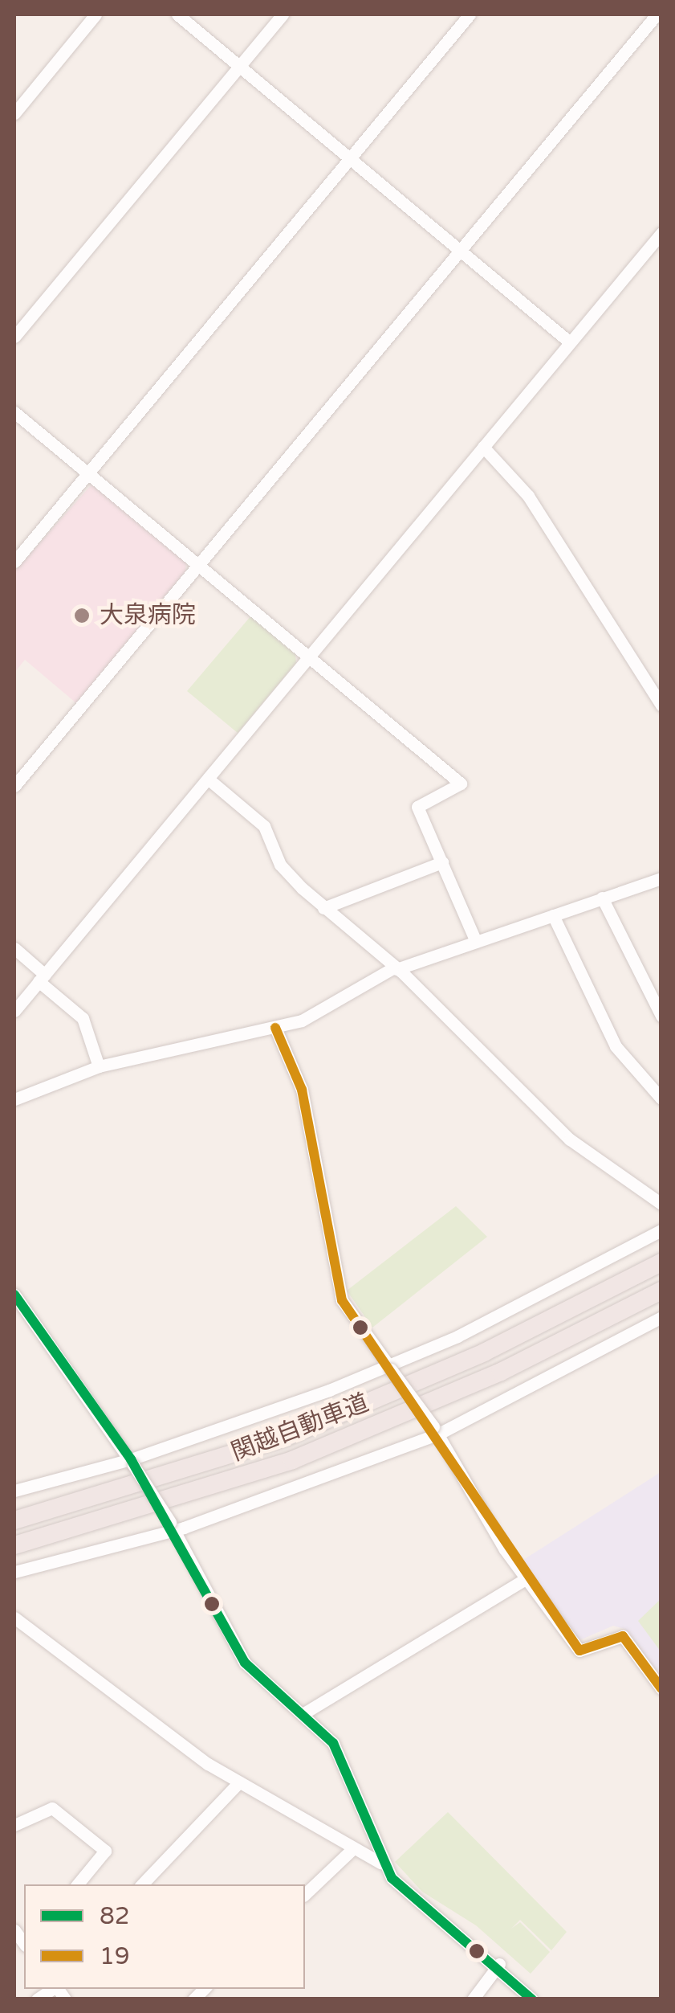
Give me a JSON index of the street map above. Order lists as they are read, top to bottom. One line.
{"streets":{"highway":["関越自動車道"]},"places":["大泉病院"],"lines":["transit line 19","transit line 82"],"legend":["82","19"]}
